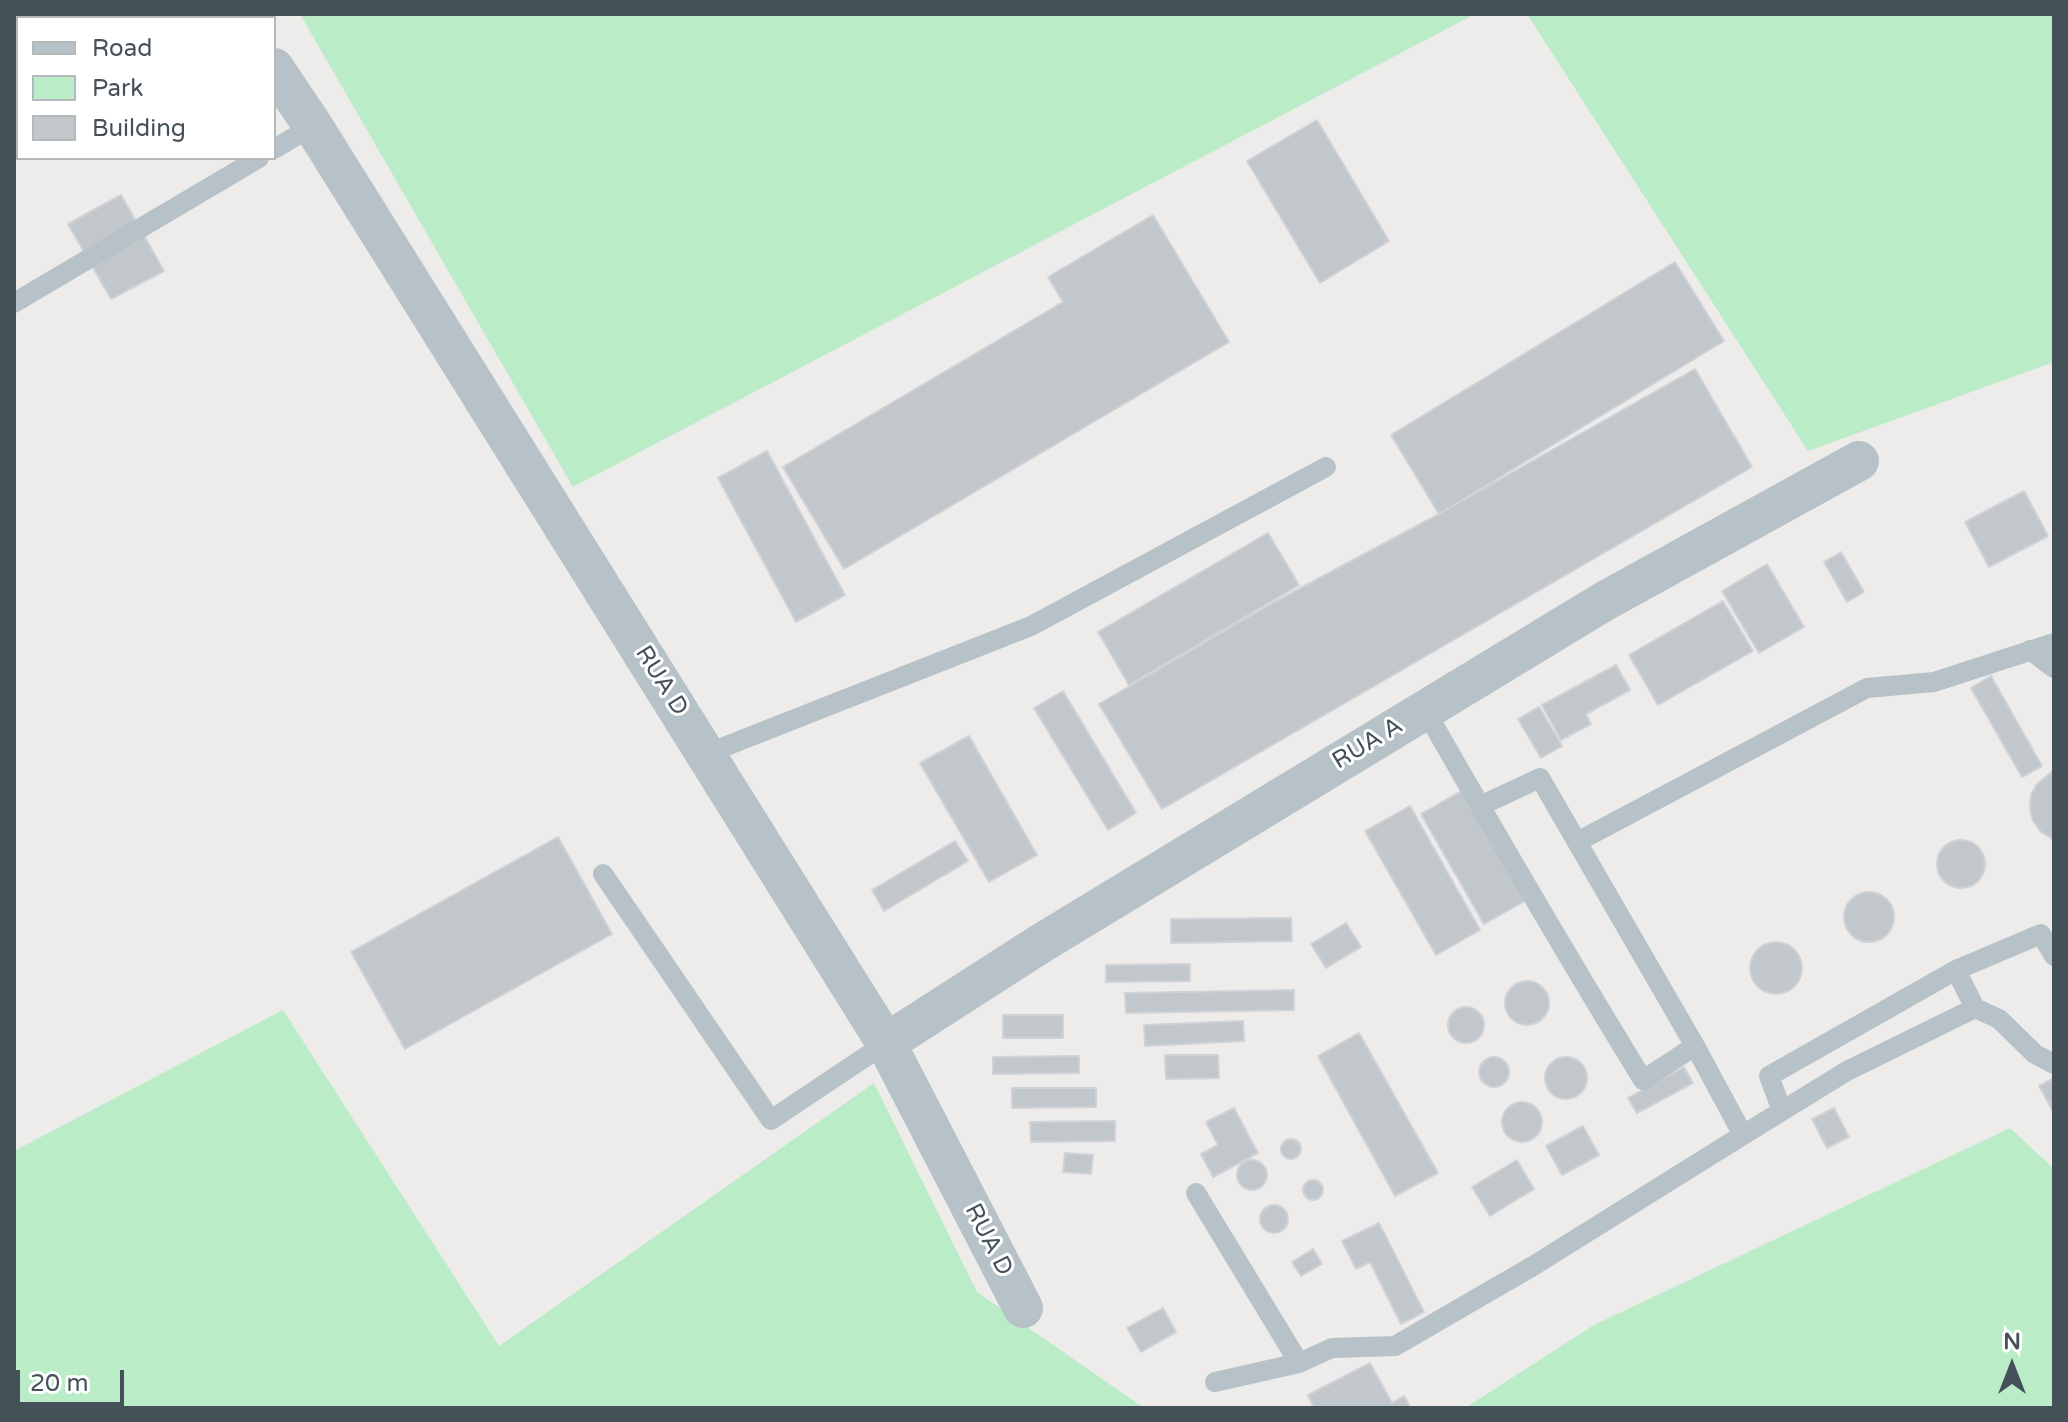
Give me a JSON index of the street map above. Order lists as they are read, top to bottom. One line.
{"streets":{"street":["RUA D","RUA A"]},"crossings":[["RUA D","RUA A"]],"legend":["Road","Park","Building"],"scale_bar":"20 m","north":"top"}
